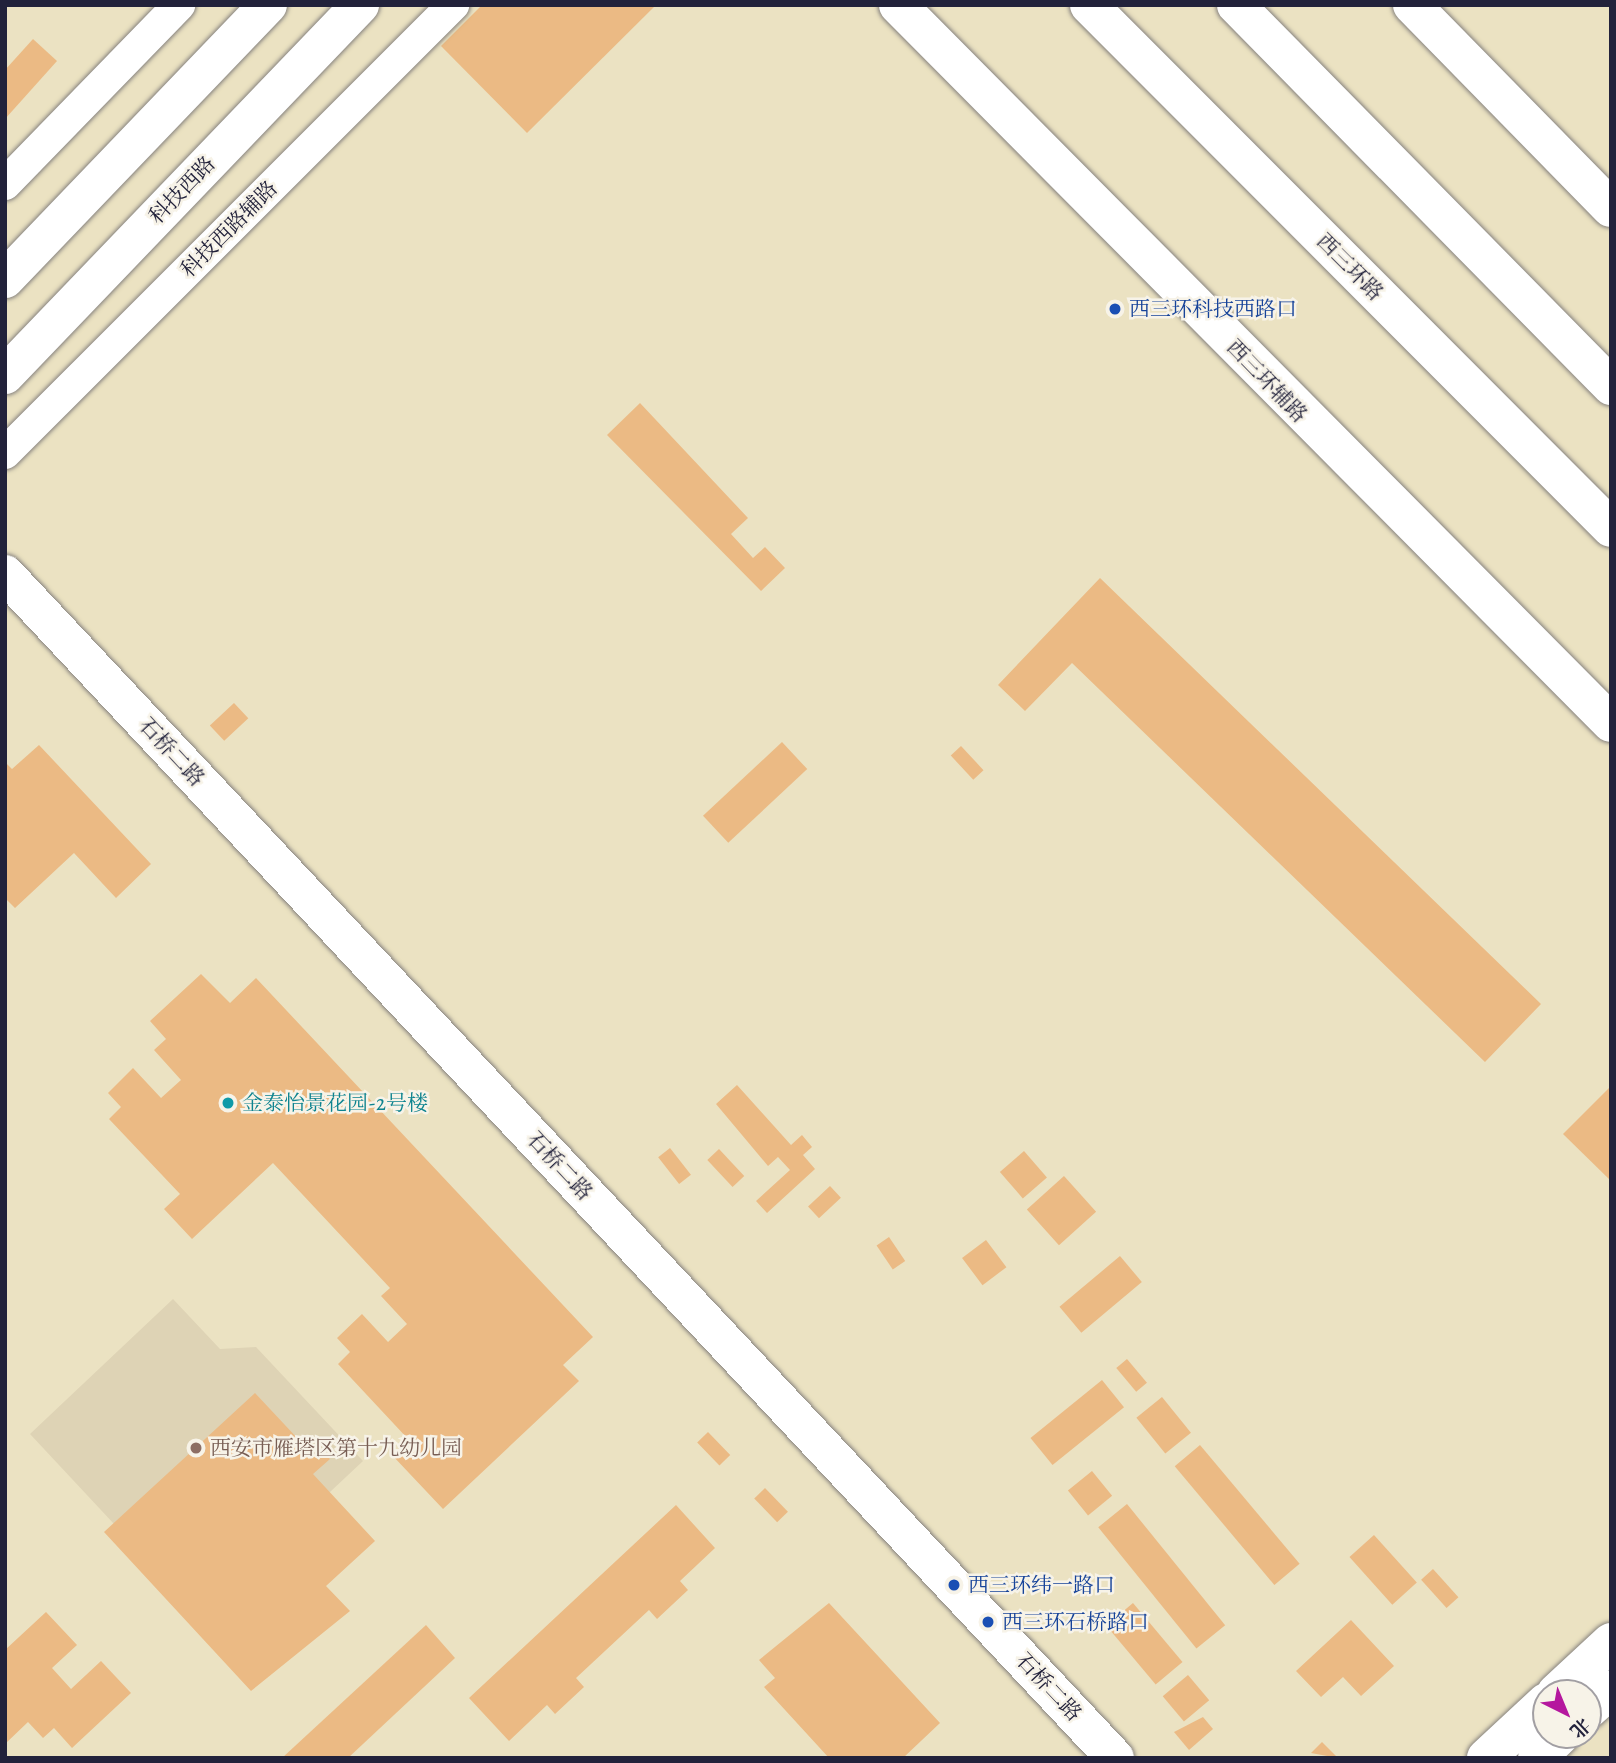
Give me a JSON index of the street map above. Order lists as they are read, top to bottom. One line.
{"streets":{"main road":["科技西路","西三环路","西三环辅路","石桥二路"],"street":["科技西路辅路"]},"places":["西三环科技西路口","金泰怡景花园-2号楼","西安市雁塔区第十九幼儿园","西三环纬一路口","西三环石桥路口"],"north":"bottom right"}
